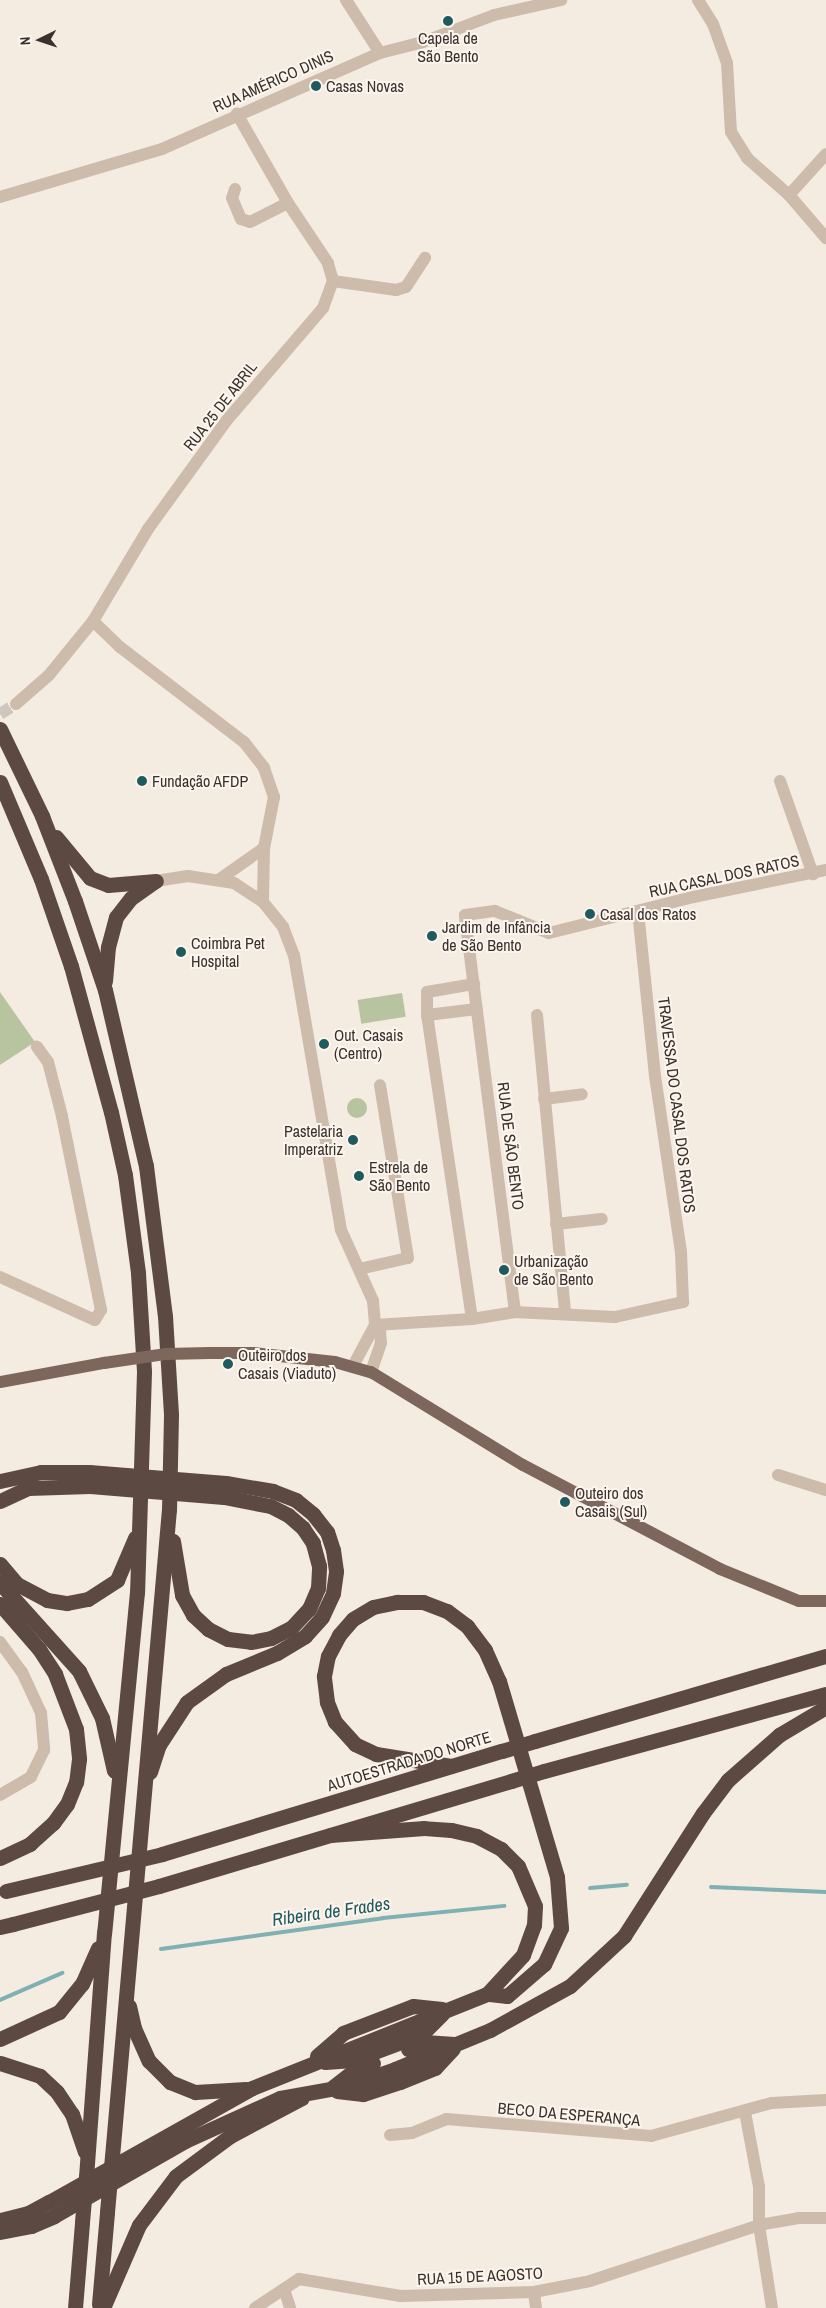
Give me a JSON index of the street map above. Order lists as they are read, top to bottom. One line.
{"streets":{"highway":["AUTOESTRADA DO NORTE"],"street":["RUA AMÉRICO DINIS","RUA 25 DE ABRIL","RUA CASAL DOS RATOS","TRAVESSA DO CASAL DOS RATOS","RUA DE SÃO BENTO","BECO DA ESPERANÇA","RUA 15 DE AGOSTO"]},"crossings":[["RUA CASAL DOS RATOS","TRAVESSA DO CASAL DOS RATOS"],["RUA CASAL DOS RATOS","RUA DE SÃO BENTO"]],"water":["Ribeira de Frades"],"places":["Capela de São Bento","Casas Novas","Fundação AFDP","Casal dos Ratos","Jardim de Infância de São Bento","Coimbra Pet Hospital","Out. Casais (Centro)","Pastelaria Imperatriz","Estrela de São Bento","Urbanização de São Bento","Outeiro dos Casais (Viaduto)","Outeiro dos Casais (Sul)"],"north":"left"}
